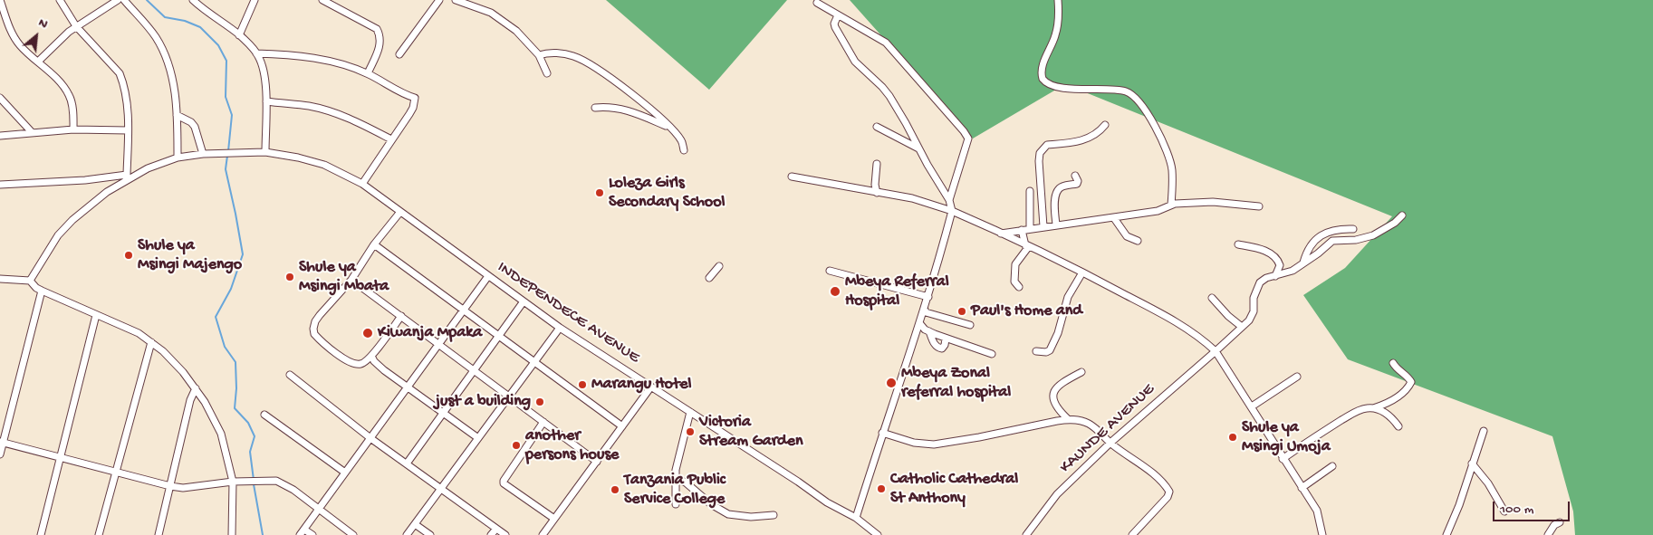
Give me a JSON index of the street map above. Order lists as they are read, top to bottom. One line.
{"streets":{"street":["INDEPENDECE AVENUE","KAUNDE AVENUE"]},"places":["Loleza Girls Secondary School","Shule ya Msingi Majengo","Shule ya Msingi Mbata","Mbeya Referral Hospital","Paul's Home and","Kiwanja Mpaka","Mbeya Zonal referral hospital","Marangu Hotel","just a building","Victoria Stream Garden","Shule ya Msingi Umoja","another persons house","Catholic Cathedral St Anthony","Tanzania Public Service College"],"scale_bar":"100 m","north":"top right"}
